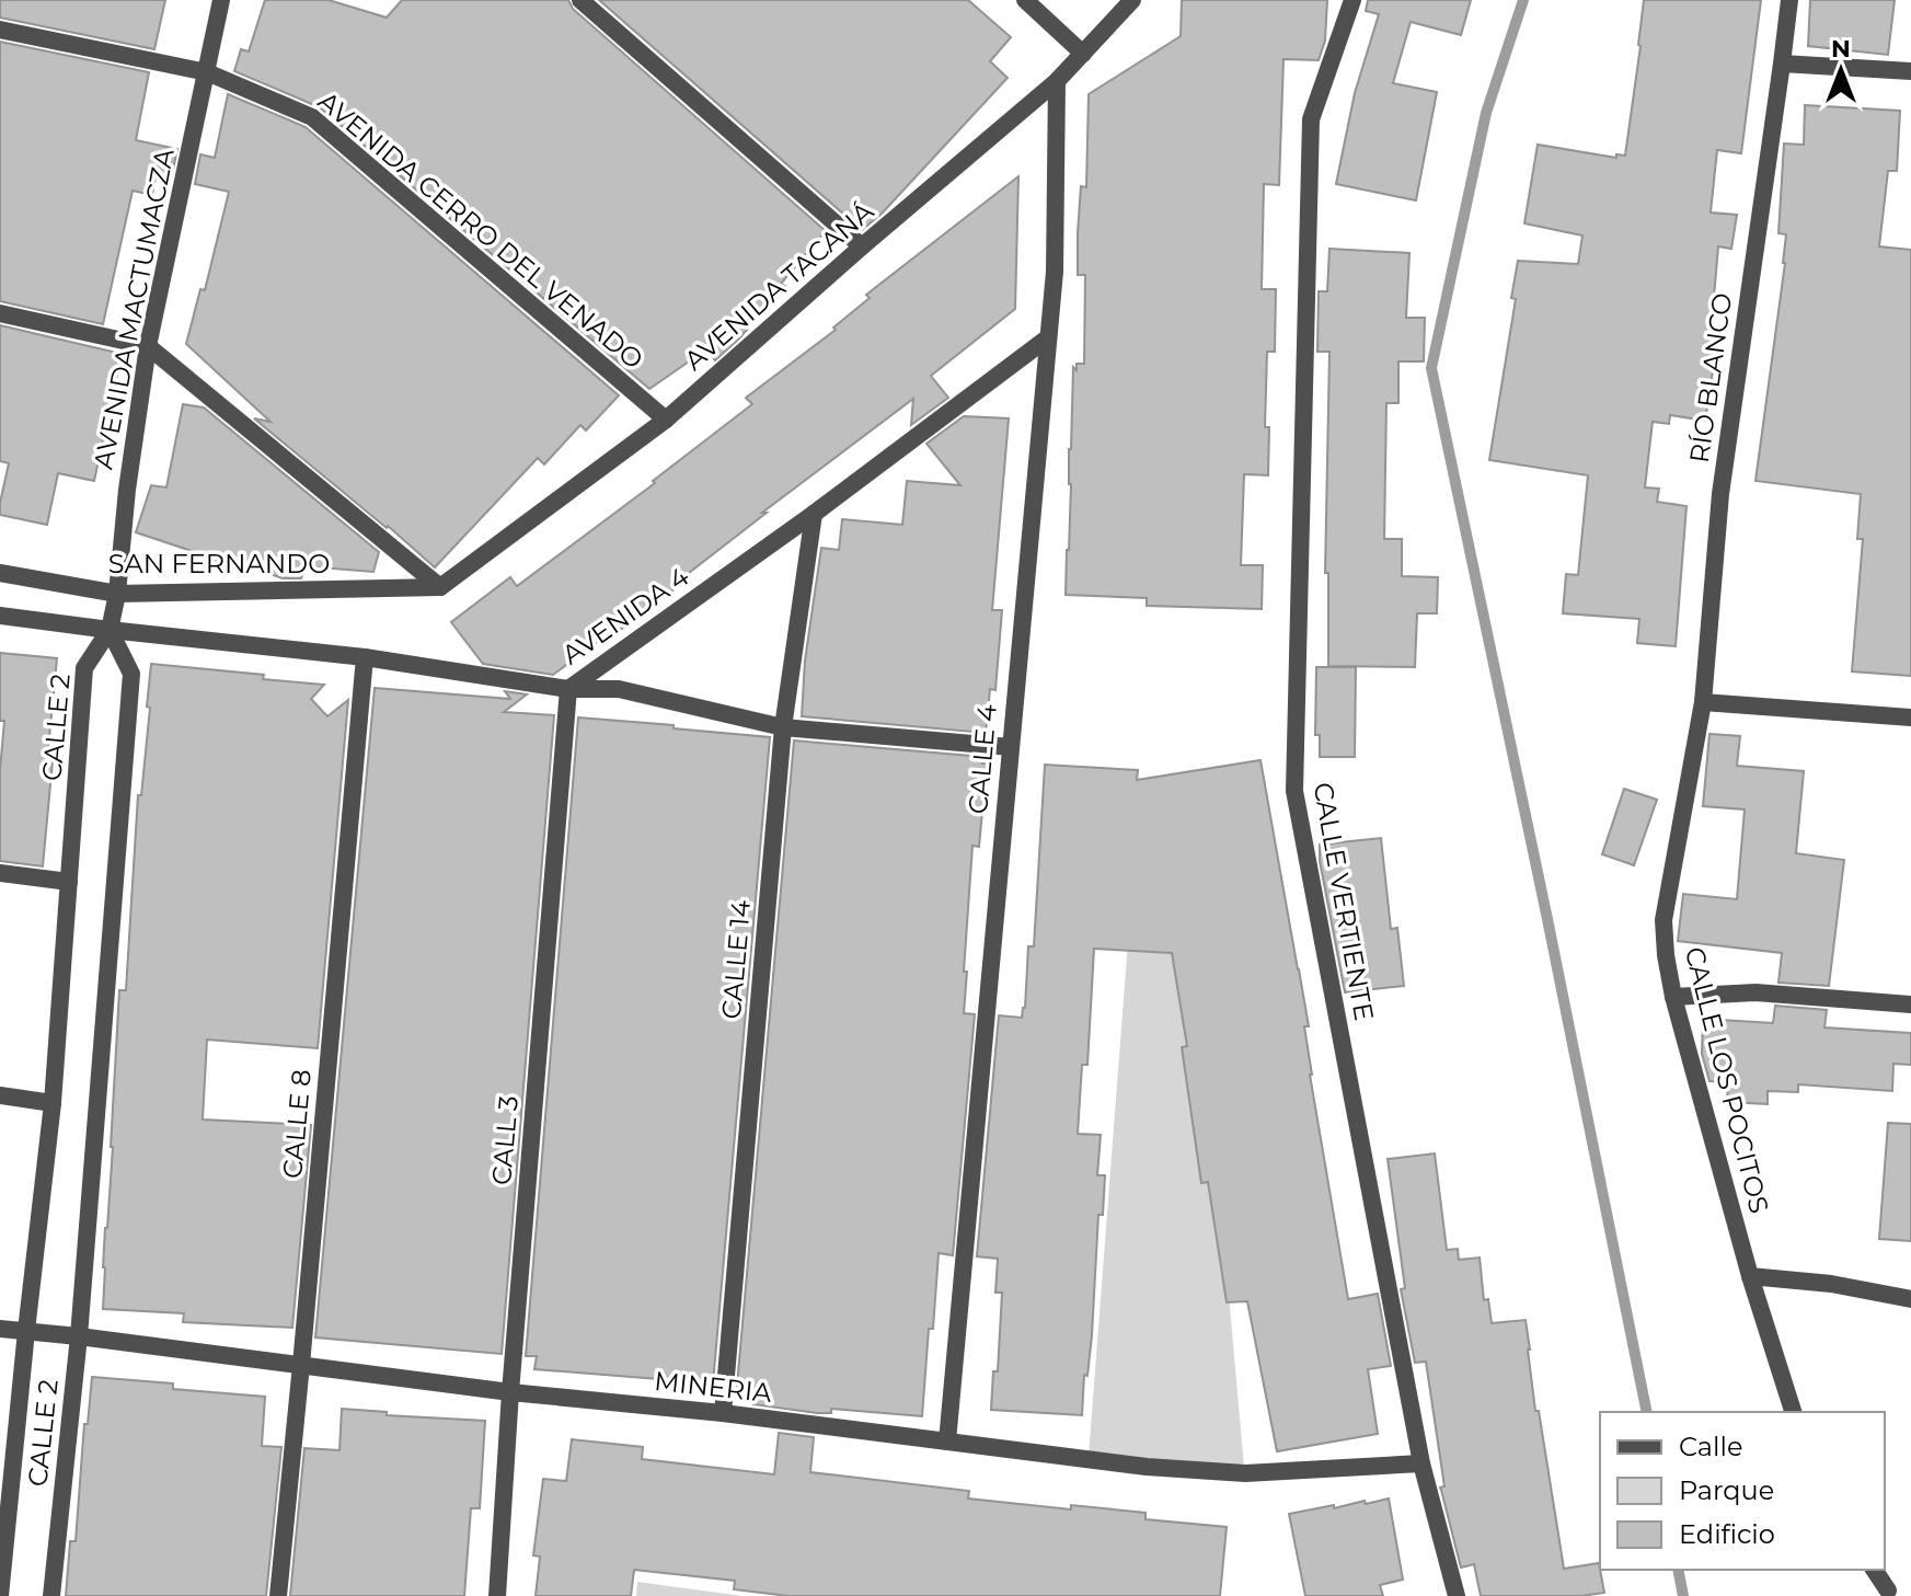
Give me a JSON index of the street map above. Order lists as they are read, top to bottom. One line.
{"streets":{"street":["AVENIDA CERRO DEL VENADO","AVENIDA TACANÁ","AVENIDA MACTUMACZA","RÍO BLANCO","SAN FERNANDO","AVENIDA 4","CALLE 2","CALLE 4","CALLE VERTIENTE","CALLE 14","CALLE LOS POCITOS","CALLE 8","CALL 3","MINERIA"]},"crossings":[["AVENIDA CERRO DEL VENADO","AVENIDA TACANÁ"],["AVENIDA CERRO DEL VENADO","AVENIDA MACTUMACZA"],["AVENIDA TACANÁ","SAN FERNANDO"],["AVENIDA TACANÁ","CALLE 4"],["AVENIDA MACTUMACZA","SAN FERNANDO"],["AVENIDA MACTUMACZA","AVENIDA 4"],["AVENIDA MACTUMACZA","CALLE 2"],["RÍO BLANCO","CALLE LOS POCITOS"],["AVENIDA 4","CALLE 2"],["AVENIDA 4","CALLE 4"],["AVENIDA 4","CALLE 14"],["AVENIDA 4","CALLE 8"],["AVENIDA 4","CALL 3"],["CALLE 2","MINERIA"],["CALLE 4","MINERIA"],["CALLE VERTIENTE","MINERIA"],["CALLE 14","MINERIA"],["CALLE 8","MINERIA"],["CALL 3","MINERIA"]],"legend":["Calle","Parque","Edificio"],"north":"top"}
